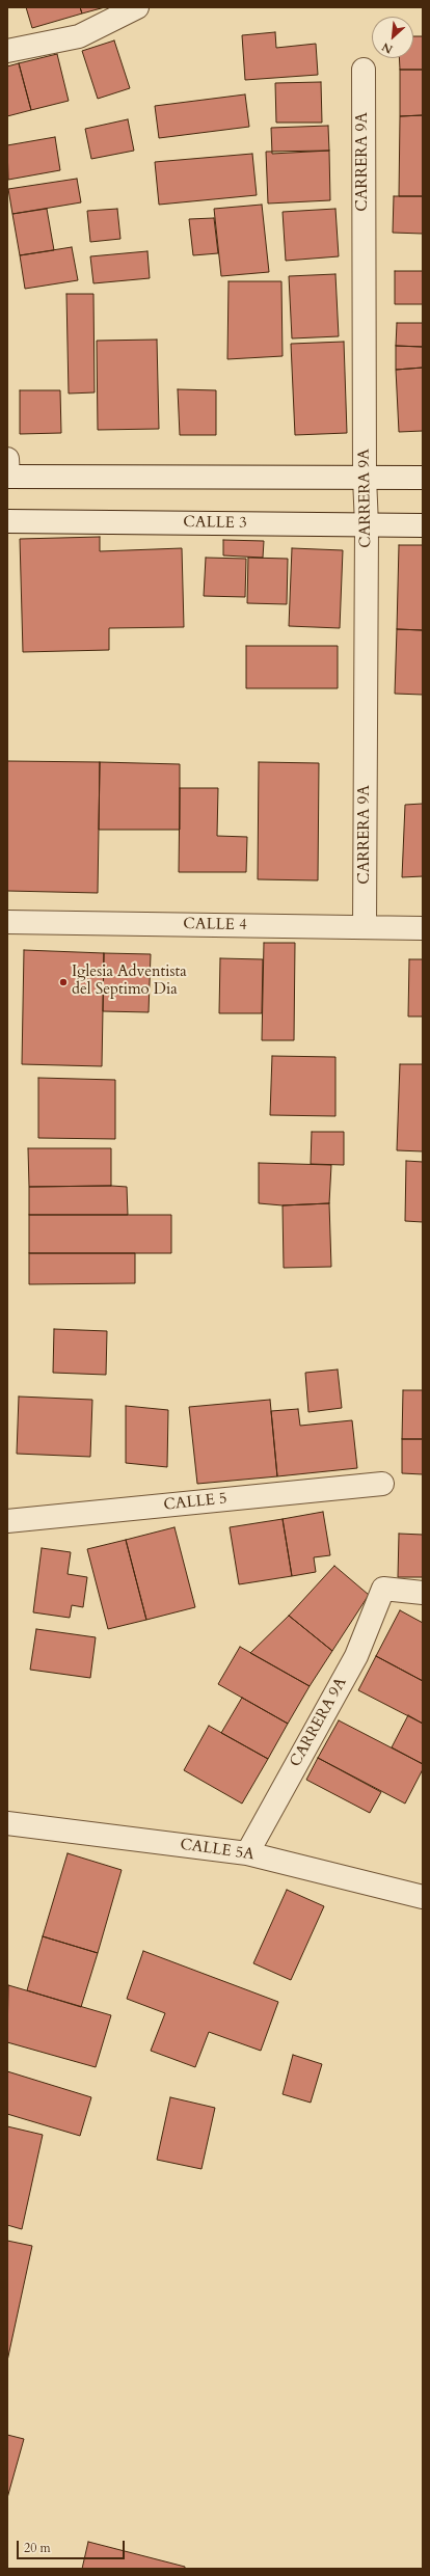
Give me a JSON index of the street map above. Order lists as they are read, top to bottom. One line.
{"streets":{"street":["CARRERA 9A","CALLE 3","CALLE 4","CALLE 5","CALLE 5A"]},"crossings":[["CARRERA 9A","CALLE 3"],["CARRERA 9A","CALLE 4"],["CARRERA 9A","CALLE 5A"]],"places":["Iglesia Adventista del Septimo Dia"],"scale_bar":"20 m","north":"bottom left"}
